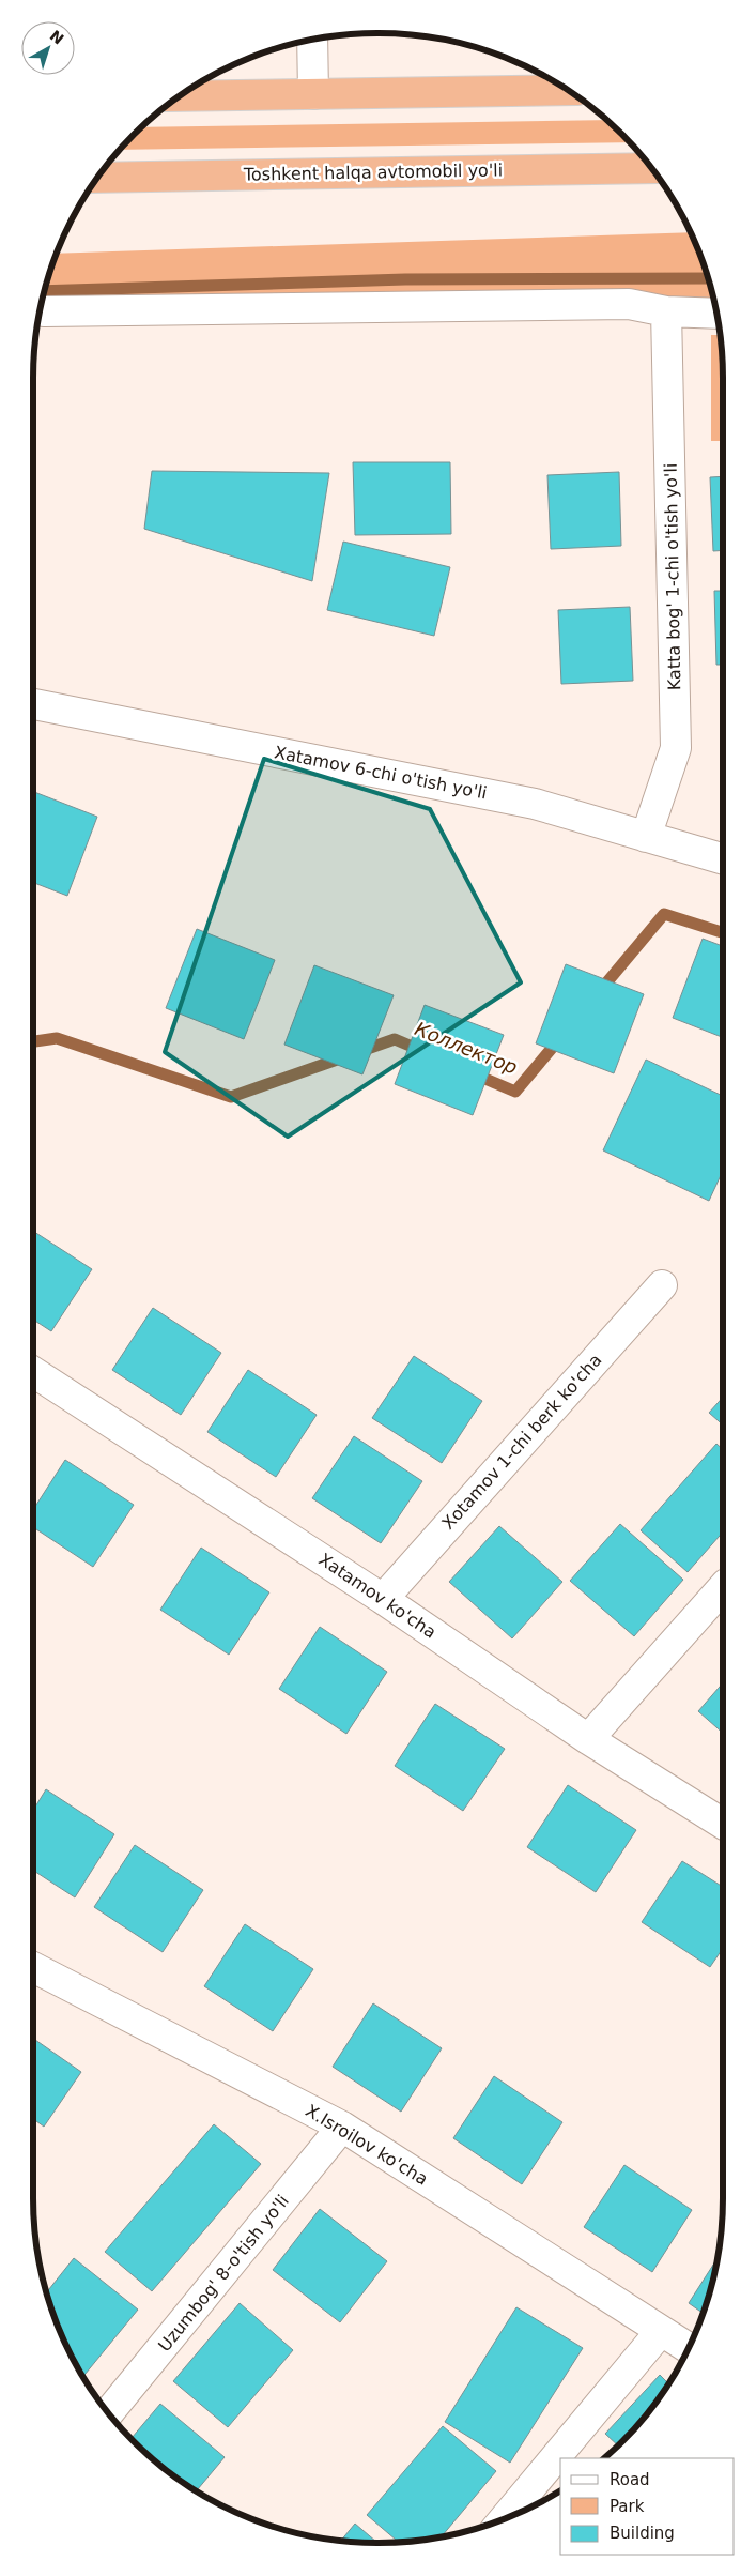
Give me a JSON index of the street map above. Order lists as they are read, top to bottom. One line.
{"streets":{"highway":["Toshkent halqa avtomobil yo'li"],"street":["Katta bog' 1-chi o'tish yo'li","Xatamov 6-chi o'tish yo'li","Xotamov 1-chi berk ko'cha","Xatamov ko'cha","X.Isroilov ko'cha","Uzumbog' 8-o'tish yo'li"]},"crossings":[["Katta bog' 1-chi o'tish yo'li","Xatamov 6-chi o'tish yo'li"],["Xotamov 1-chi berk ko'cha","Xatamov ko'cha"],["X.Isroilov ko'cha","Uzumbog' 8-o'tish yo'li"]],"water":["Коллектор"],"legend":["Road","Park","Building"],"north":"top right"}
